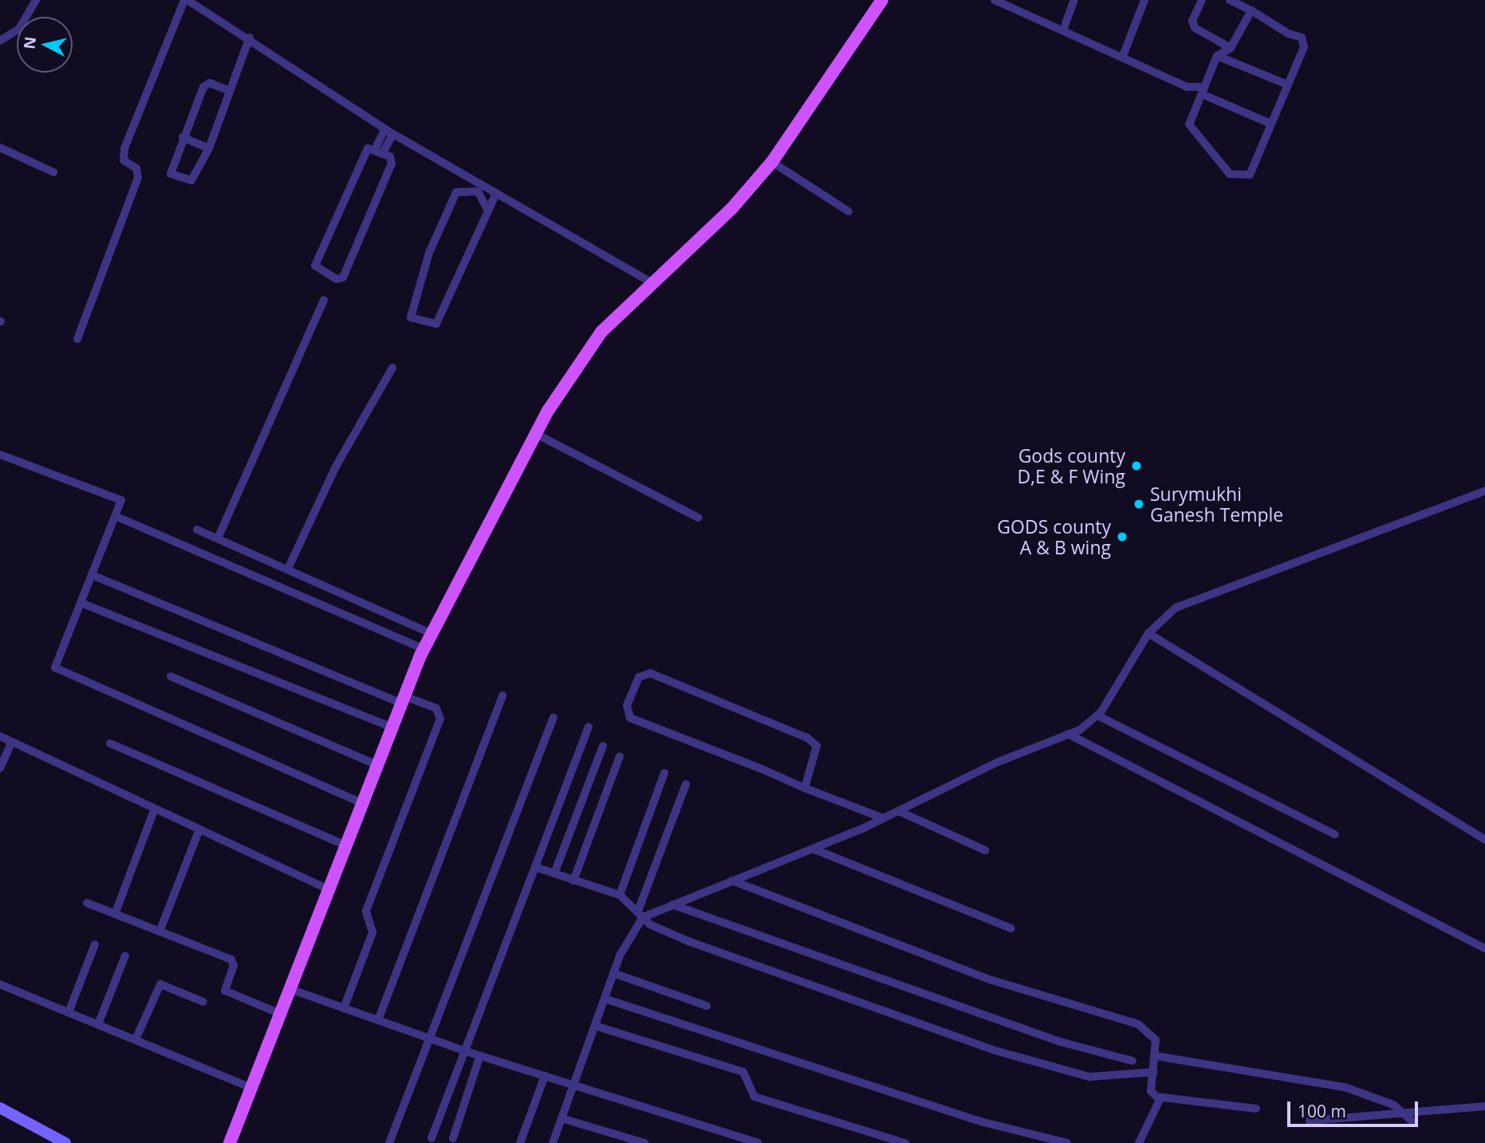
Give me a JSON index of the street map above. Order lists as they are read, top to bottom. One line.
{"places":["Gods county D,E & F Wing","Surymukhi Ganesh Temple","GODS county A & B wing"],"scale_bar":"100 m","north":"left"}
